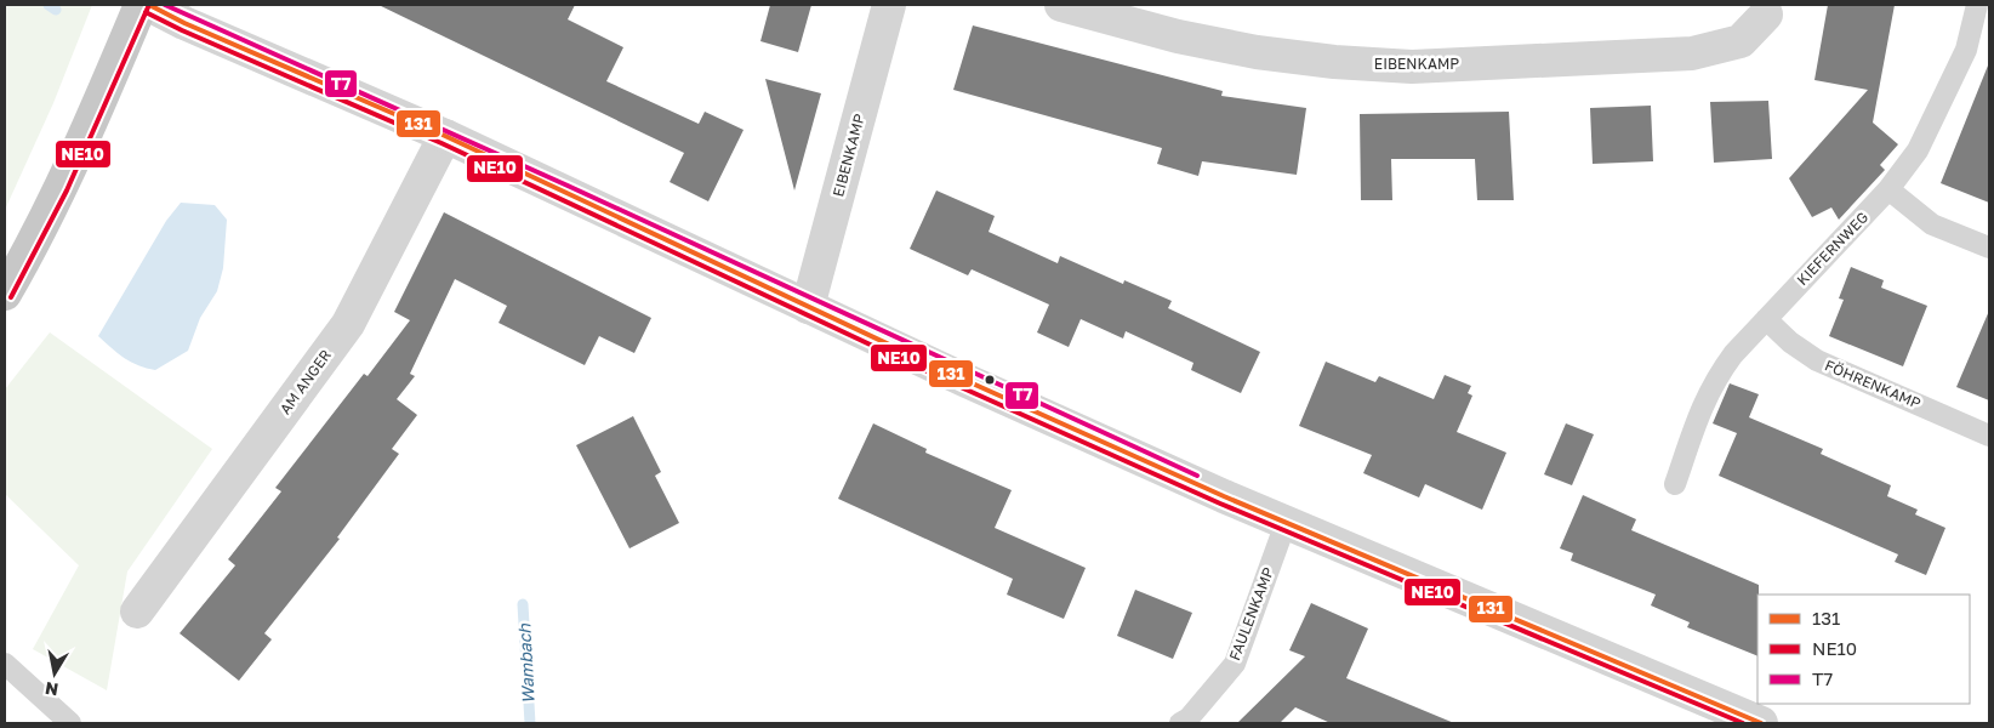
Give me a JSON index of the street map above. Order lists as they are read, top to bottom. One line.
{"streets":{"street":["EIBENKAMP","AM ANGER"],"lane":["KIEFERNWEG","FÖHRENKAMP","FAULENKAMP"]},"crossings":[["KIEFERNWEG","FÖHRENKAMP"]],"water":["Wambach"],"lines":["transit line 131","transit line T7","transit line NE10"],"legend":["131","NE10","T7"],"north":"bottom"}
